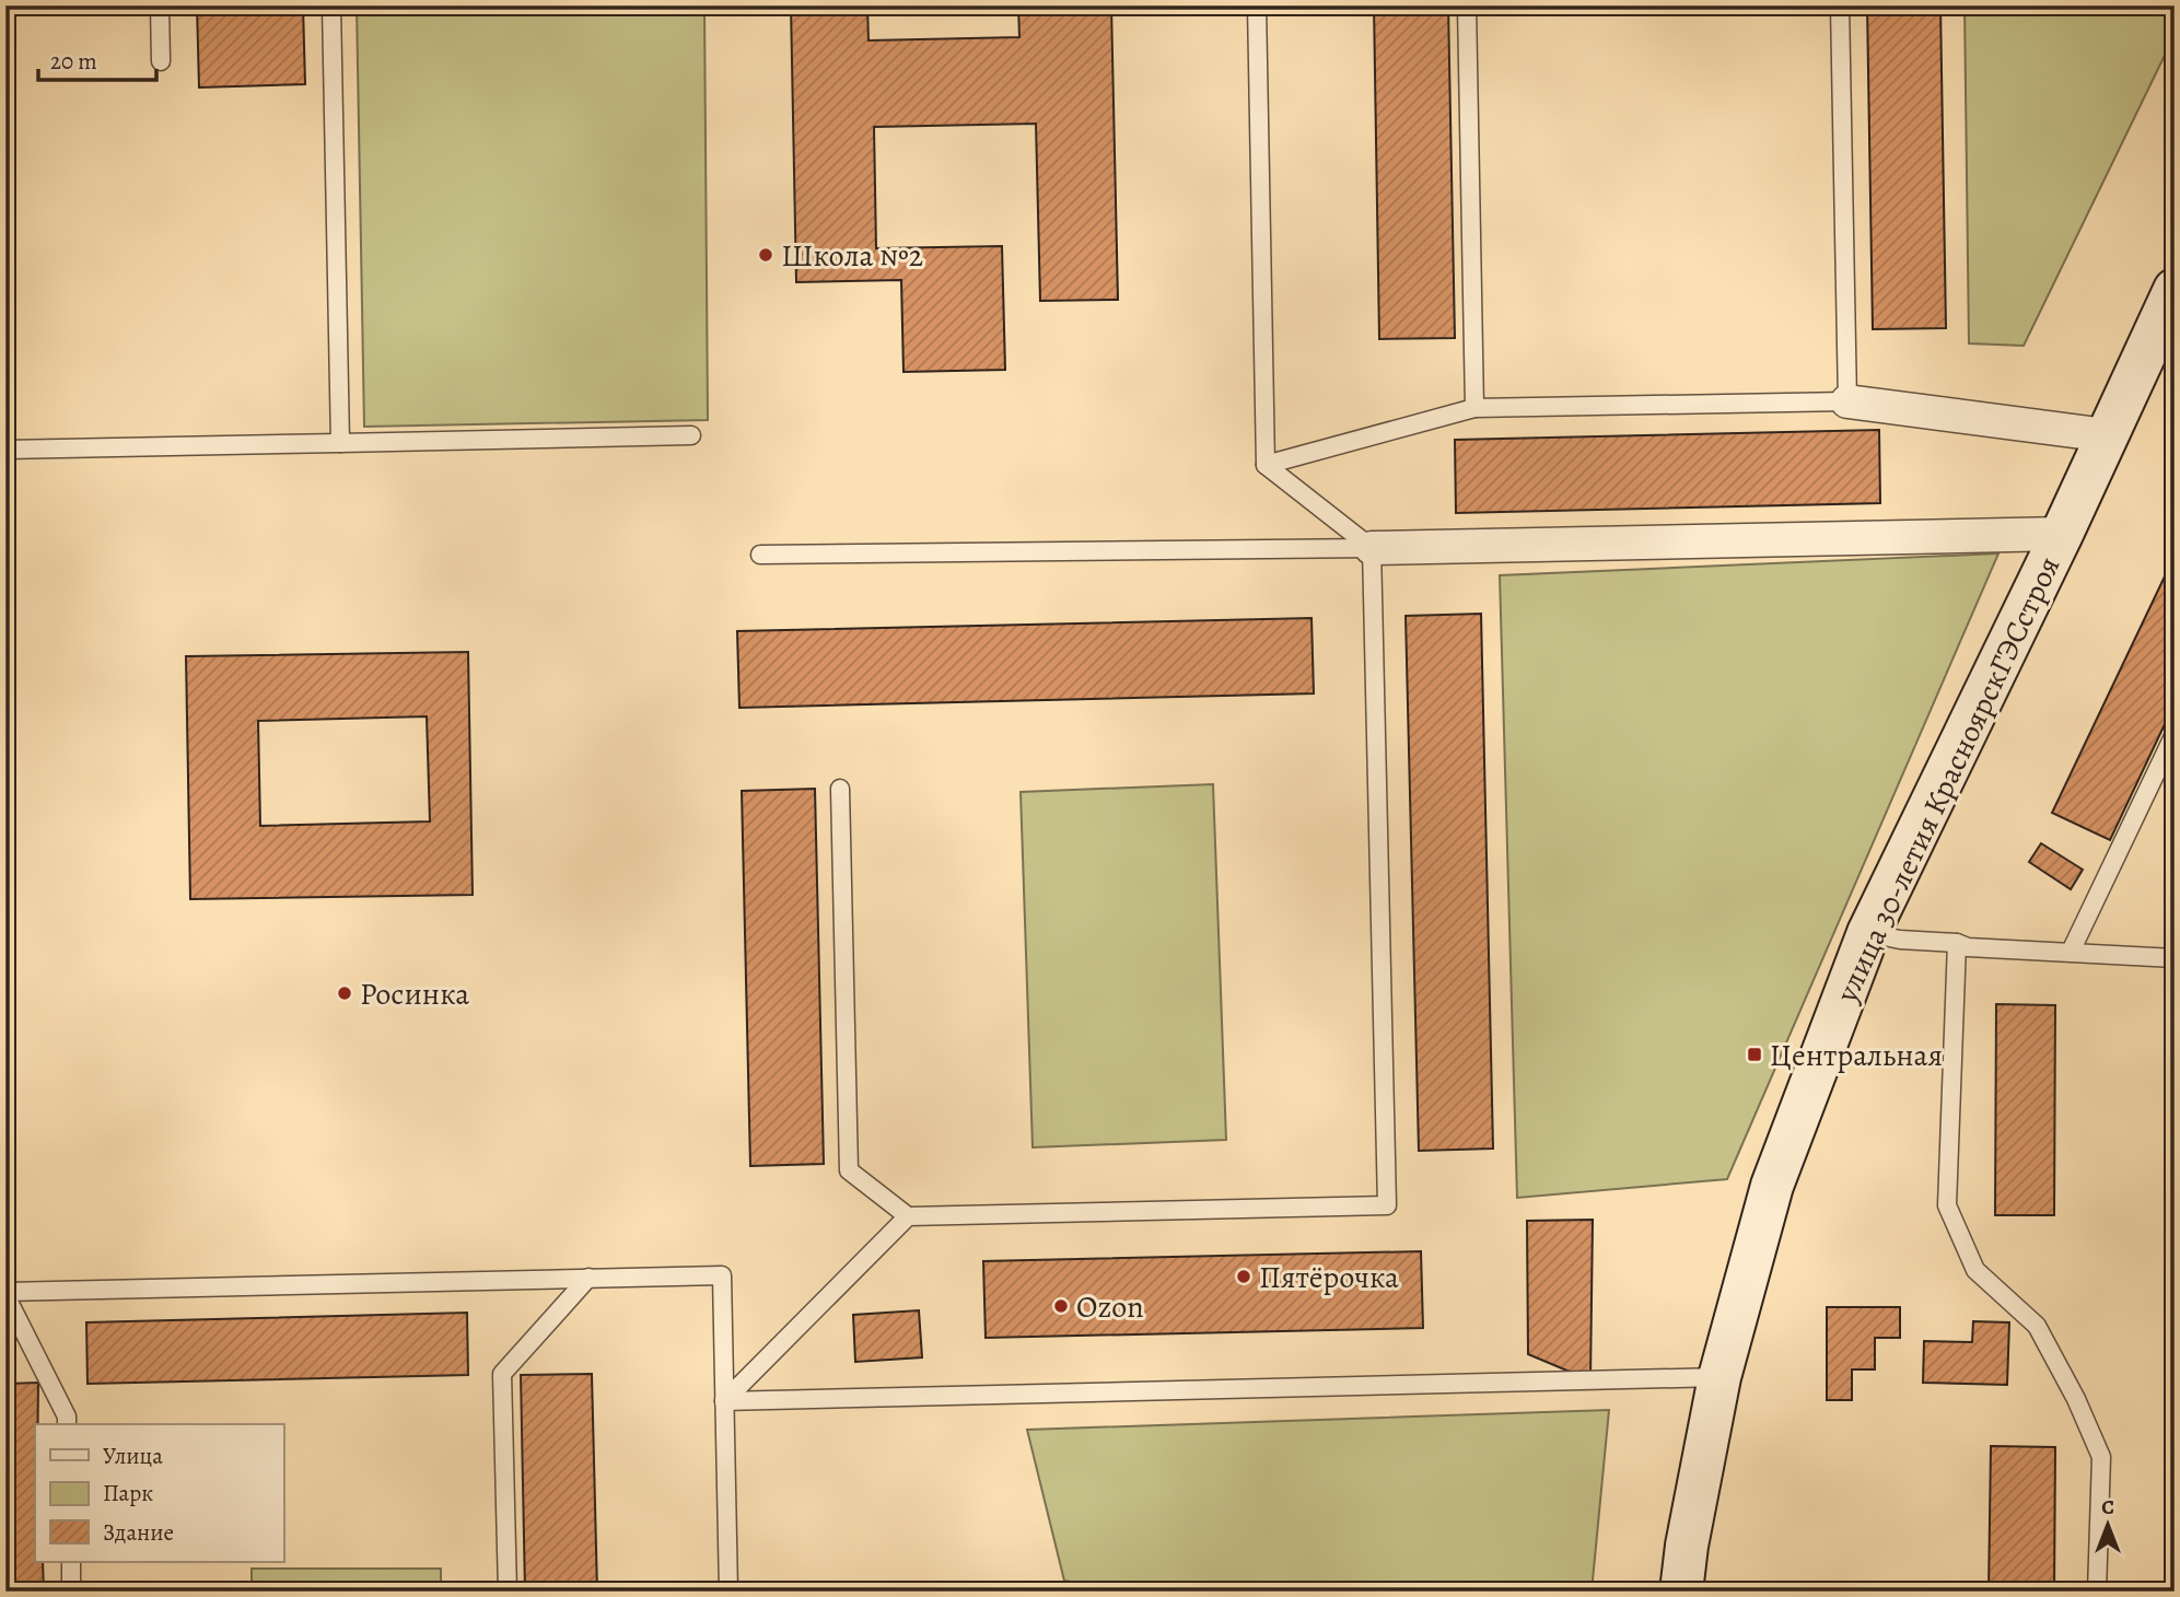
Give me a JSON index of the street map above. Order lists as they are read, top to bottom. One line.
{"streets":{"main road":["улица 30-летия КрасноярскГЭСстроя"]},"places":{"other":["Школа №2","Росинка","Пятёрочка","Ozon"],"transit":["Центральная"]},"legend":["Улица","Парк","Здание"],"scale_bar":"20 m","north":"top"}
